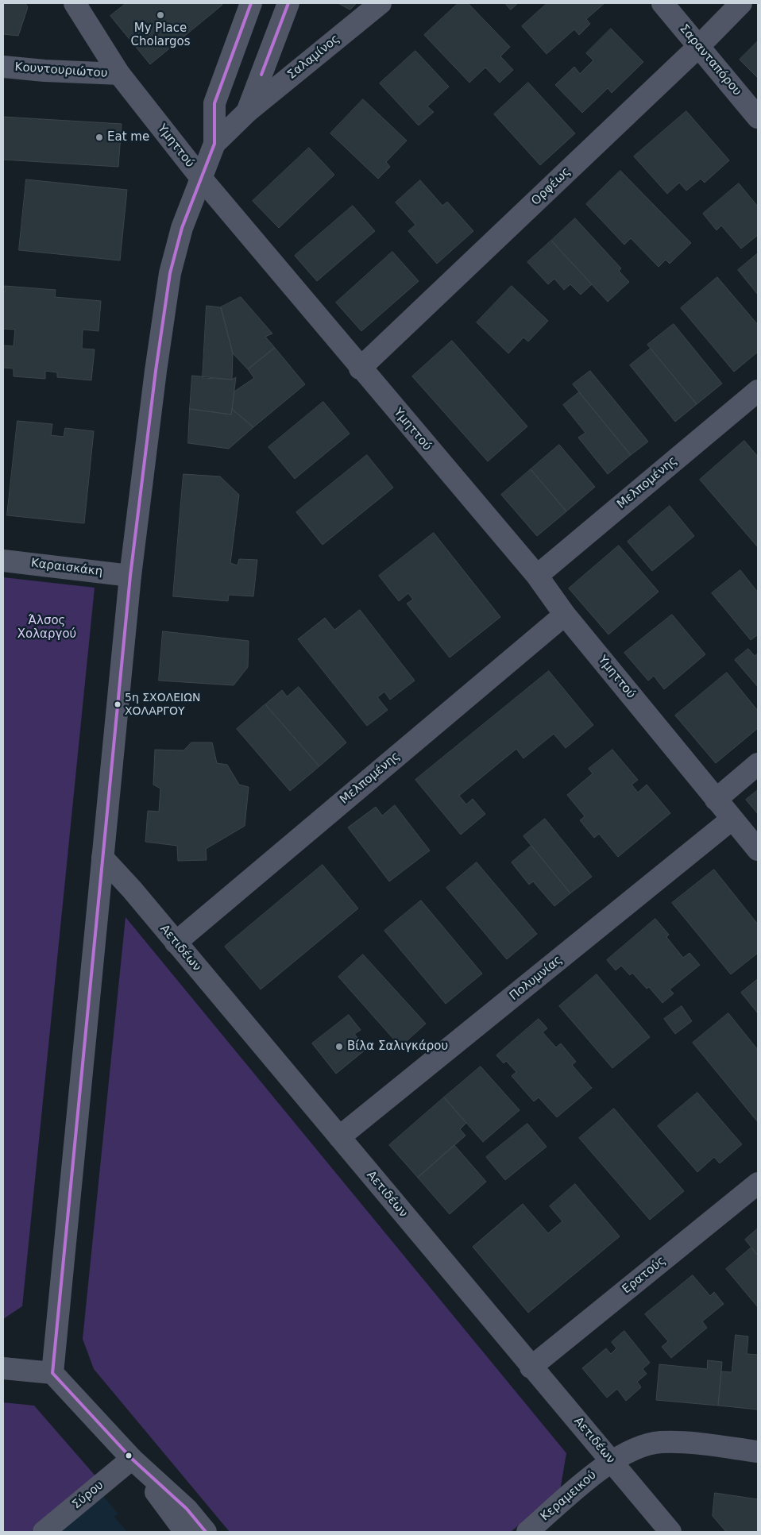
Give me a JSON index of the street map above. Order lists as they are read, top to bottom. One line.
{"streets":{"street":["Σαλαμίνος","Σαρανταπόρου","Κουντουριώτου","Υμηττού","Ορφέως","Μελπομένης","Καραισκάκη","Αετιδέων","Πολυμνίας","Ερατούς","Σύρου","Κεραμεικού"]},"crossings":[["Σαρανταπόρου","Ορφέως"],["Κουντουριώτου","Υμηττού"],["Υμηττού","Ορφέως"],["Υμηττού","Μελπομένης"],["Υμηττού","Πολυμνίας"],["Μελπομένης","Αετιδέων"],["Αετιδέων","Πολυμνίας"],["Αετιδέων","Ερατούς"],["Αετιδέων","Κεραμεικού"]],"parks":["Άλσος Χολαργού"],"places":["My Place Cholargos","Eat me","5η ΣΧΟΛΕΙΩΝ ΧΟΛΑΡΓΟΥ","Βίλα Σαλιγκάρου"]}
